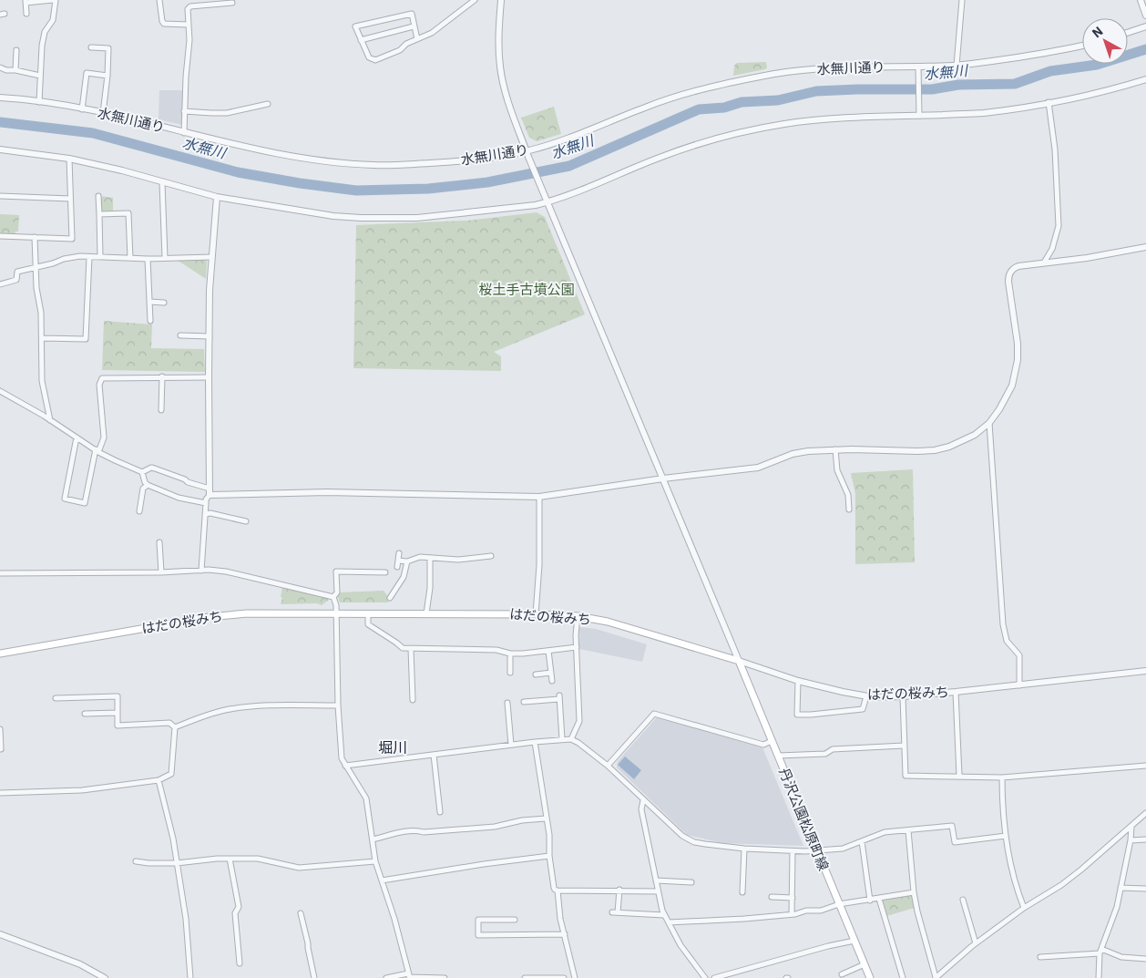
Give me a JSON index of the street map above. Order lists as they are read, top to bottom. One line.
{"streets":{"main road":["はだの桜みち","丹沢公園松原町線"],"street":["水無川通り"]},"crossings":[["はだの桜みち","丹沢公園松原町線"]],"districts":["堀川"],"water":["水無川"],"parks":["桜土手古墳公園"],"north":"top left"}
